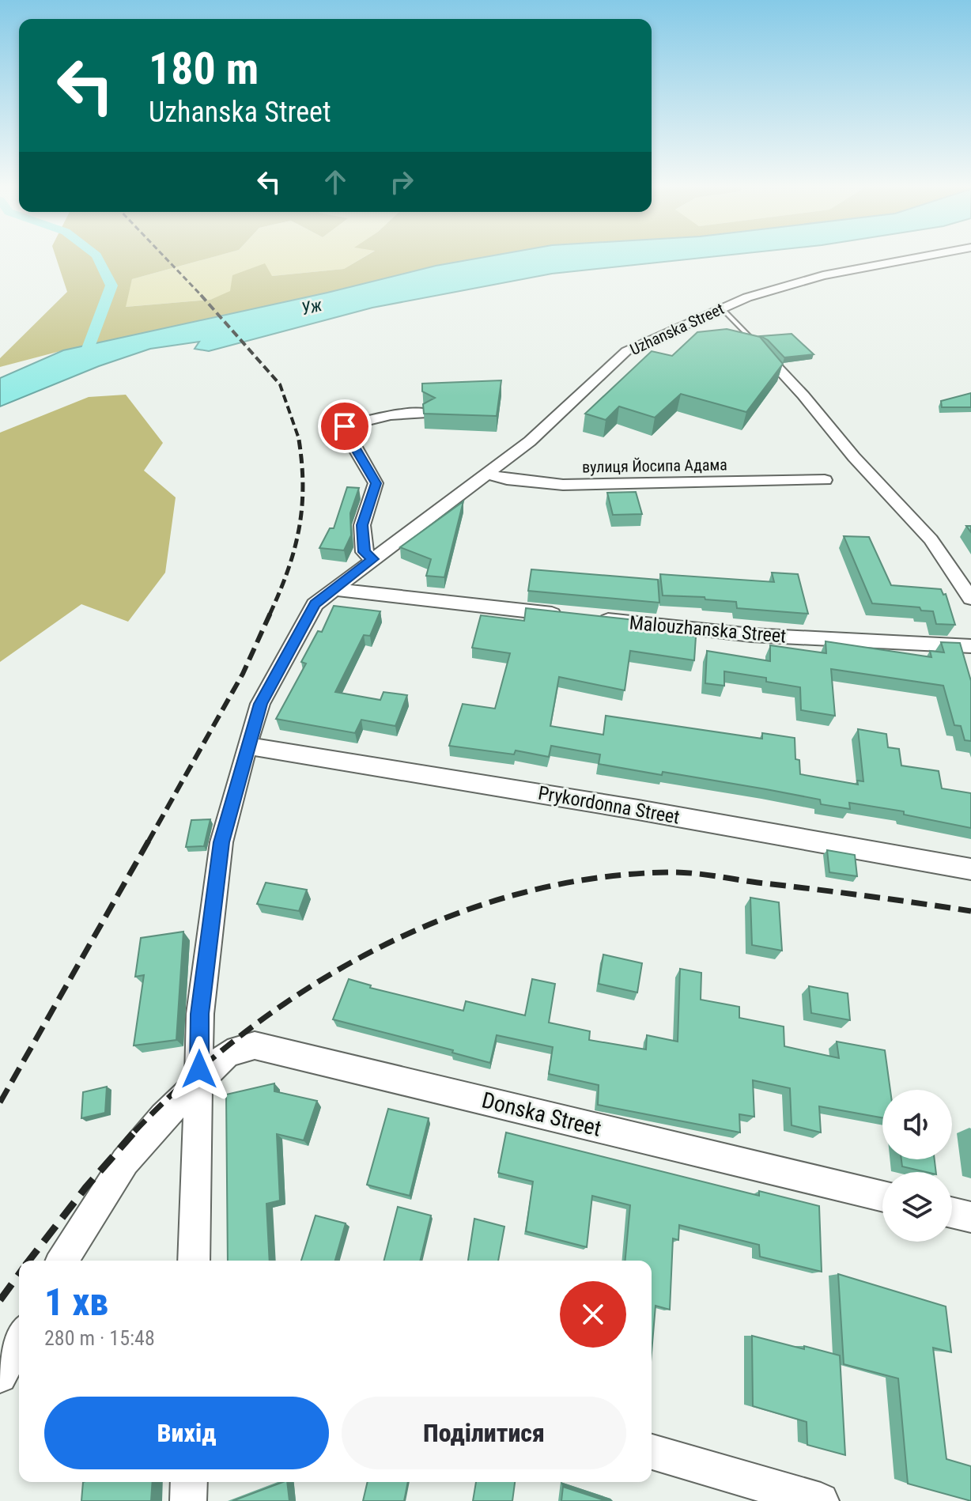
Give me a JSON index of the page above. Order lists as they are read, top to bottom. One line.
{"streets":{"street":["Uzhanska Street","вулиця Йосипа Адама","Malouzhanska Street","Prykordonna Street","Donska Street"]},"crossings":[["Uzhanska Street","вулиця Йосипа Адама"],["Uzhanska Street","Prykordonna Street"],["Uzhanska Street","Donska Street"]],"water":["Уж"],"page":{"turn":["180 m","Uzhanska Street"],"heading":["1 хв","280 m · 15:48"],"buttons":["Вихід","Поділитися"]}}
